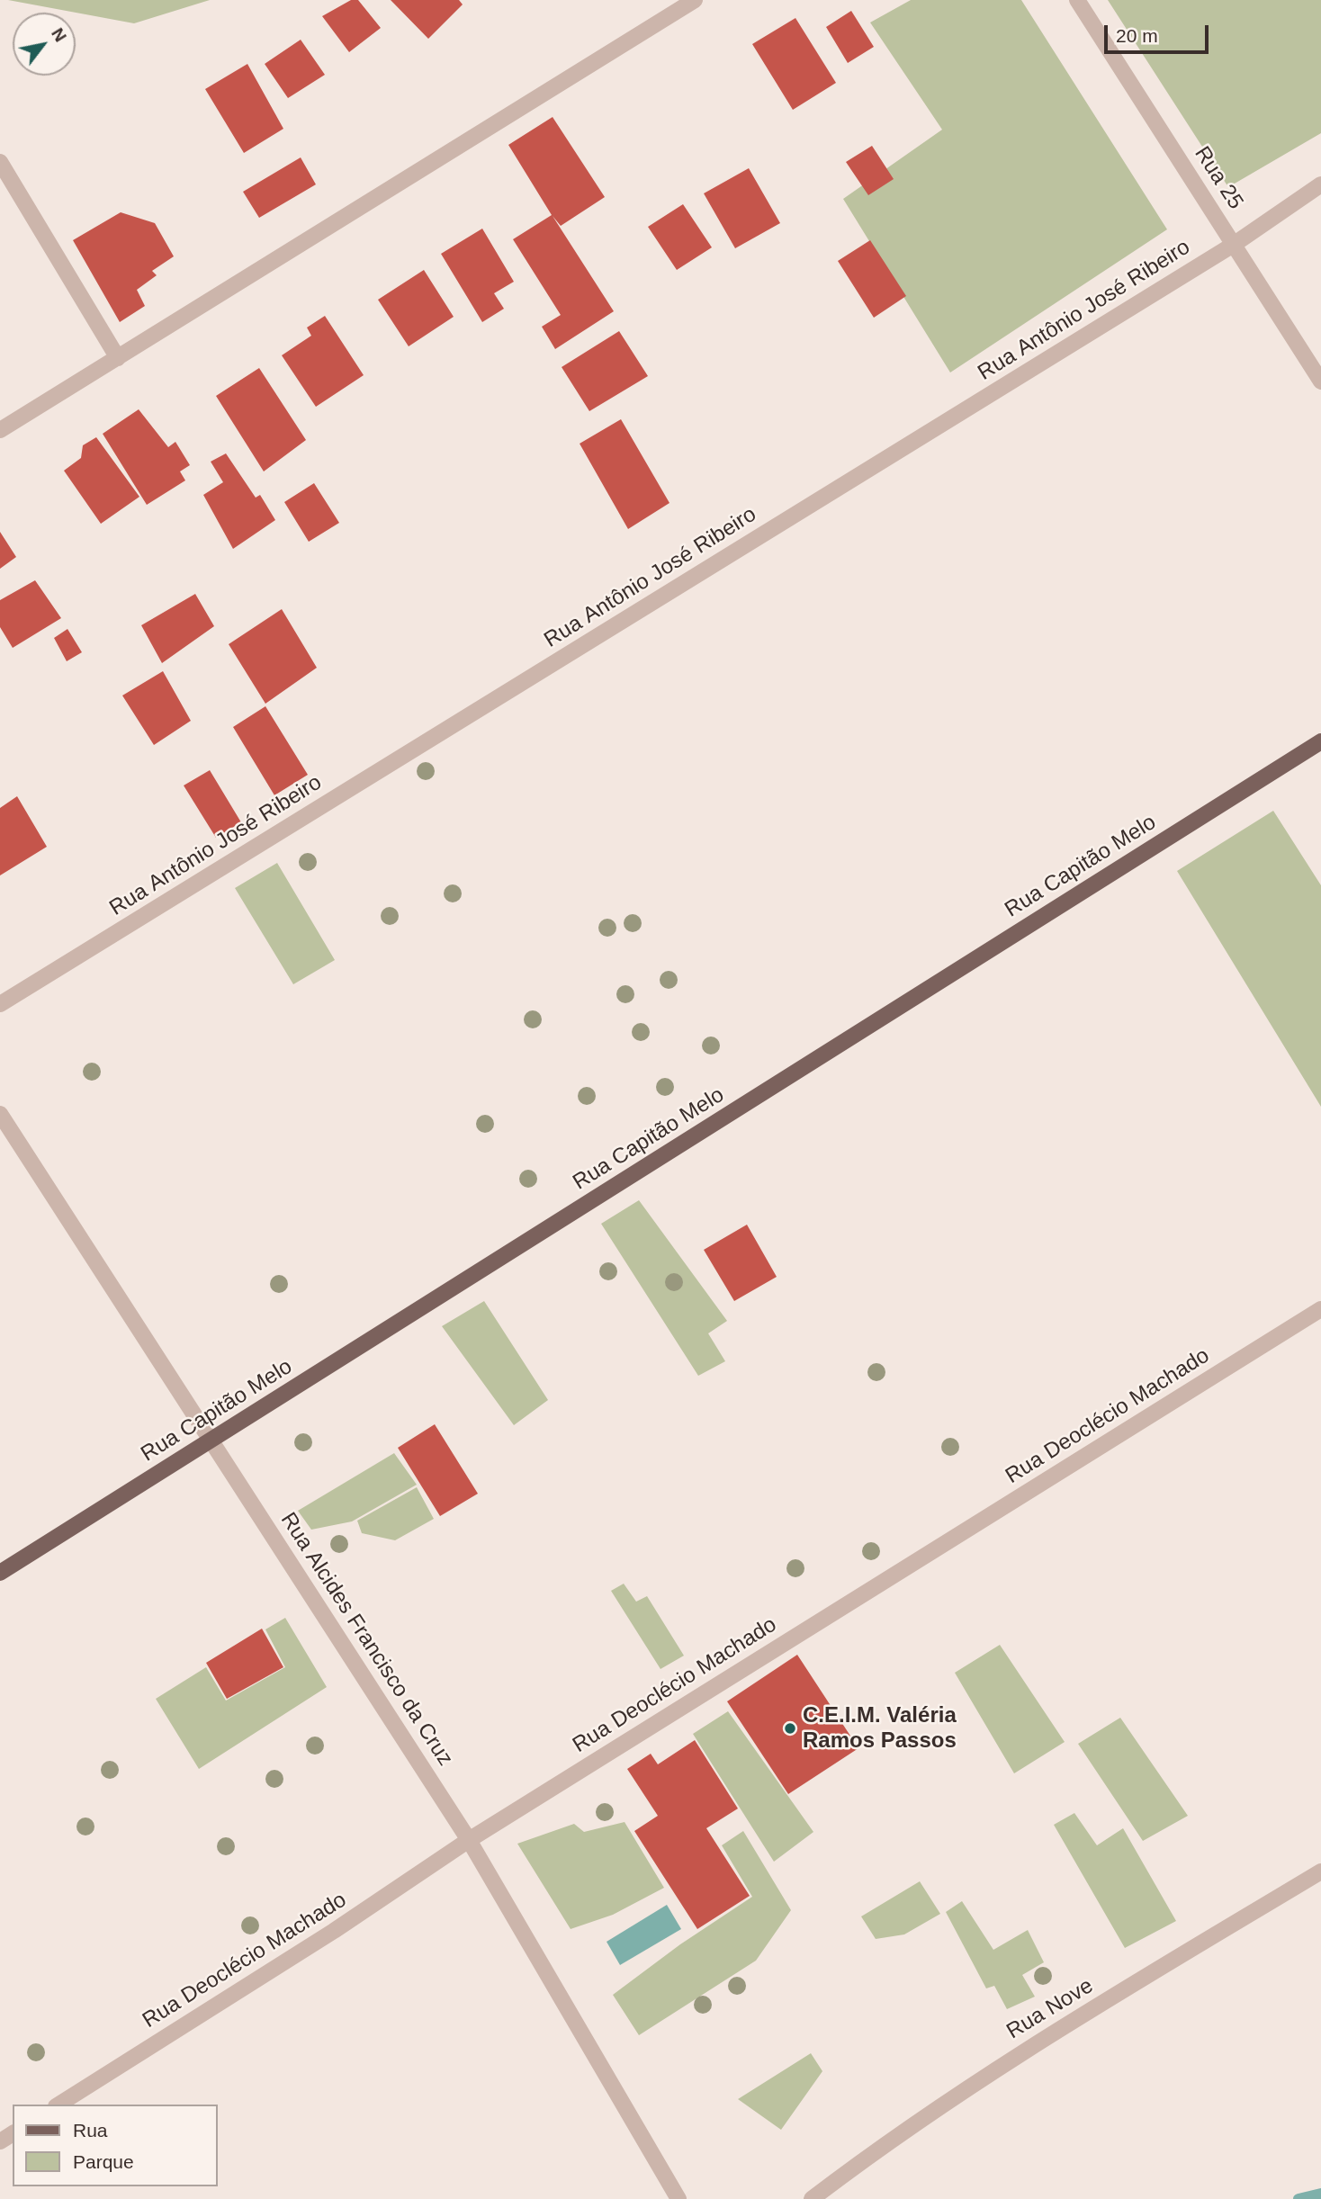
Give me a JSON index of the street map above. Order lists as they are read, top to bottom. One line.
{"streets":{"main road":["Rua Capitão Melo"],"street":["Rua 25","Rua Antônio José Ribeiro","Rua Deoclécio Machado","Rua Alcides Francisco da Cruz","Rua Nove"]},"crossings":[["Rua 25","Rua Antônio José Ribeiro"],["Rua Capitão Melo","Rua Alcides Francisco da Cruz"],["Rua Deoclécio Machado","Rua Alcides Francisco da Cruz"]],"places":["C.E.I.M. Valéria Ramos Passos"],"legend":["Rua","Parque"],"scale_bar":"20 m","north":"top right"}
